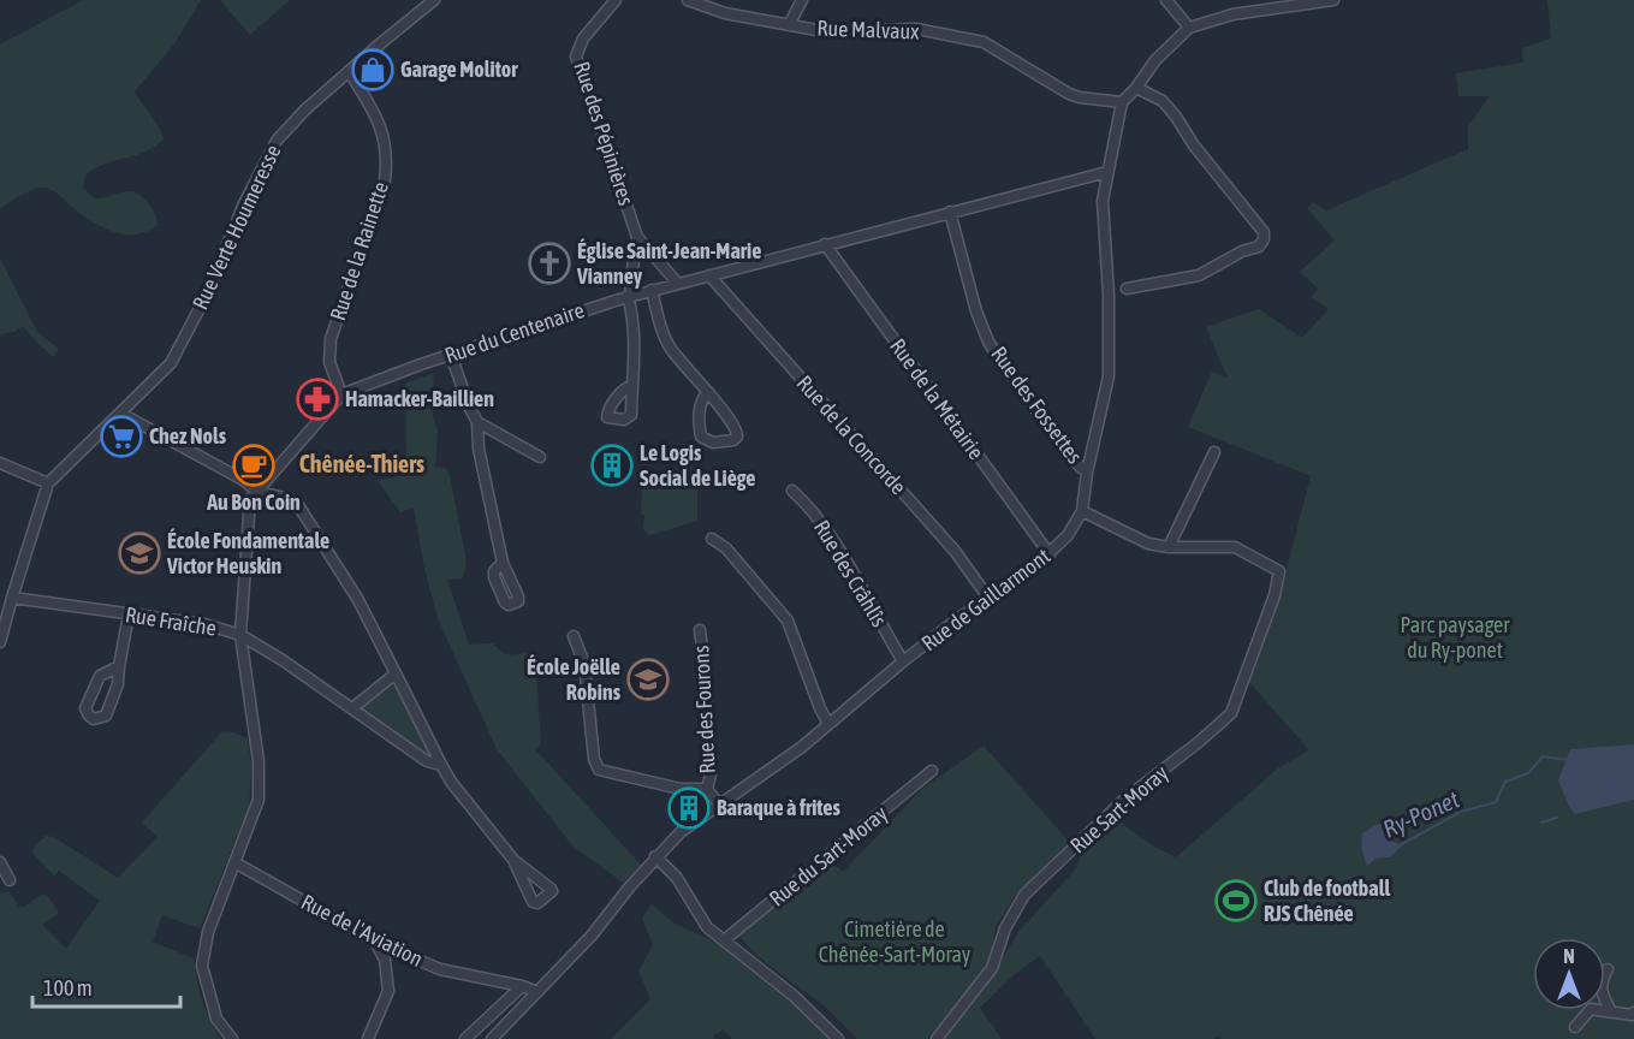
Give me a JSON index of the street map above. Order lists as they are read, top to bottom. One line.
{"streets":{"street":["Rue Malvaux","Rue des Pépinières","Rue Verte Houmeresse","Rue de la Rainette","Rue du Centenaire","Rue de la Métairie","Rue des Fossettes","Rue de la Concorde","Rue des Crâhlîs","Rue de Gaillarmont","Rue Fraîche","Rue des Fourons","Rue Sart-Moray","Rue du Sart-Moray","Rue de l'Aviation"]},"crossings":[["Rue Malvaux","Rue de Gaillarmont"],["Rue des Pépinières","Rue du Centenaire"],["Rue Verte Houmeresse","Rue de la Rainette"],["Rue de la Rainette","Rue du Centenaire"],["Rue du Centenaire","Rue de la Métairie"],["Rue du Centenaire","Rue des Fossettes"],["Rue du Centenaire","Rue de la Concorde"],["Rue du Centenaire","Rue de Gaillarmont"],["Rue de la Métairie","Rue de Gaillarmont"],["Rue des Fossettes","Rue de Gaillarmont"],["Rue de la Concorde","Rue de Gaillarmont"],["Rue des Crâhlîs","Rue de Gaillarmont"],["Rue de Gaillarmont","Rue de l'Aviation"]],"districts":["Chênée-Thiers"],"water":["Ry-Ponet"],"parks":["Parc paysager du Ry-ponet","Cimetière de Chênée-Sart-Moray"],"places":{"shop":["Garage Molitor"],"church":["Église Saint-Jean-Marie Vianney"],"pharmacy":["Hamacker-Baillien"],"supermarket":["Chez Nols"],"cafe":["Au Bon Coin"],"building":["Le Logis Social de Liège","Baraque à frites"],"school or university":["École Fondamentale Victor Heuskin","École Joëlle Robins"],"sports":["Club de football RJS Chênée"]},"scale_bar":"100 m","north":"top"}
